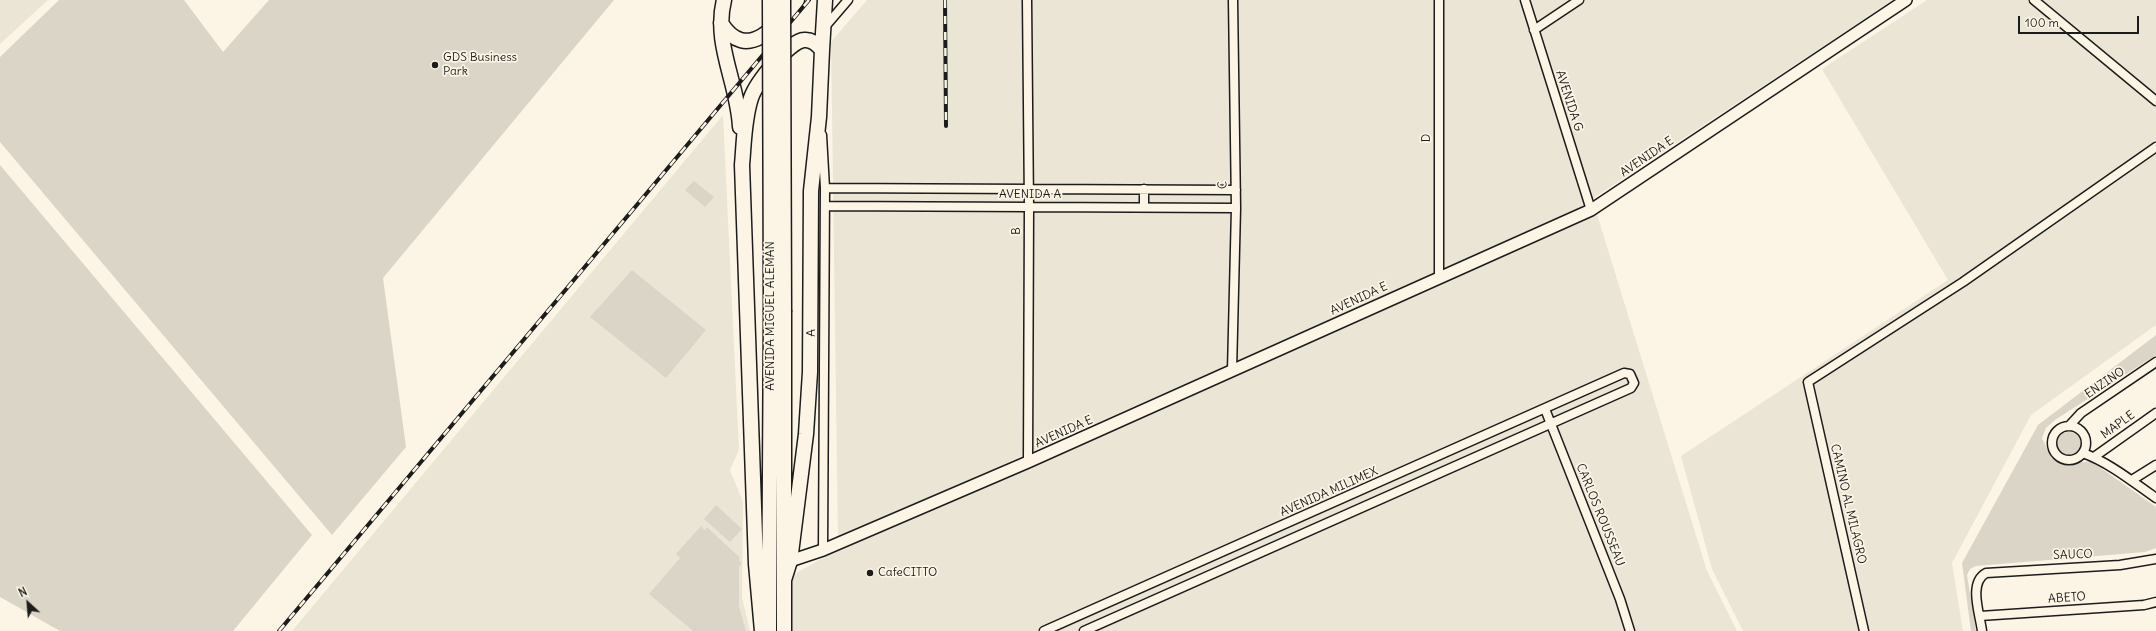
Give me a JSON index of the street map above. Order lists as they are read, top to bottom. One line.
{"streets":{"highway":["AVENIDA MIGUEL ALEMÁN"],"main road":["AVENIDA E"],"street":["AVENIDA G","D","C","AVENIDA A","B","A","ENZINO","MAPLE","AVENIDA MILIMEX","CAMINO AL MILAGRO","CARLOS ROUSSEAU","SAUCO","ABETO"]},"crossings":[["AVENIDA G","AVENIDA E"],["D","AVENIDA E"],["AVENIDA E","C"],["AVENIDA E","B"],["AVENIDA E","A"],["C","AVENIDA A"],["AVENIDA A","B"],["AVENIDA A","A"],["AVENIDA MILIMEX","CARLOS ROUSSEAU"],["SAUCO","ABETO"]],"places":["GDS Business Park","CafeCITTO"],"scale_bar":"100 m","north":"top left"}
